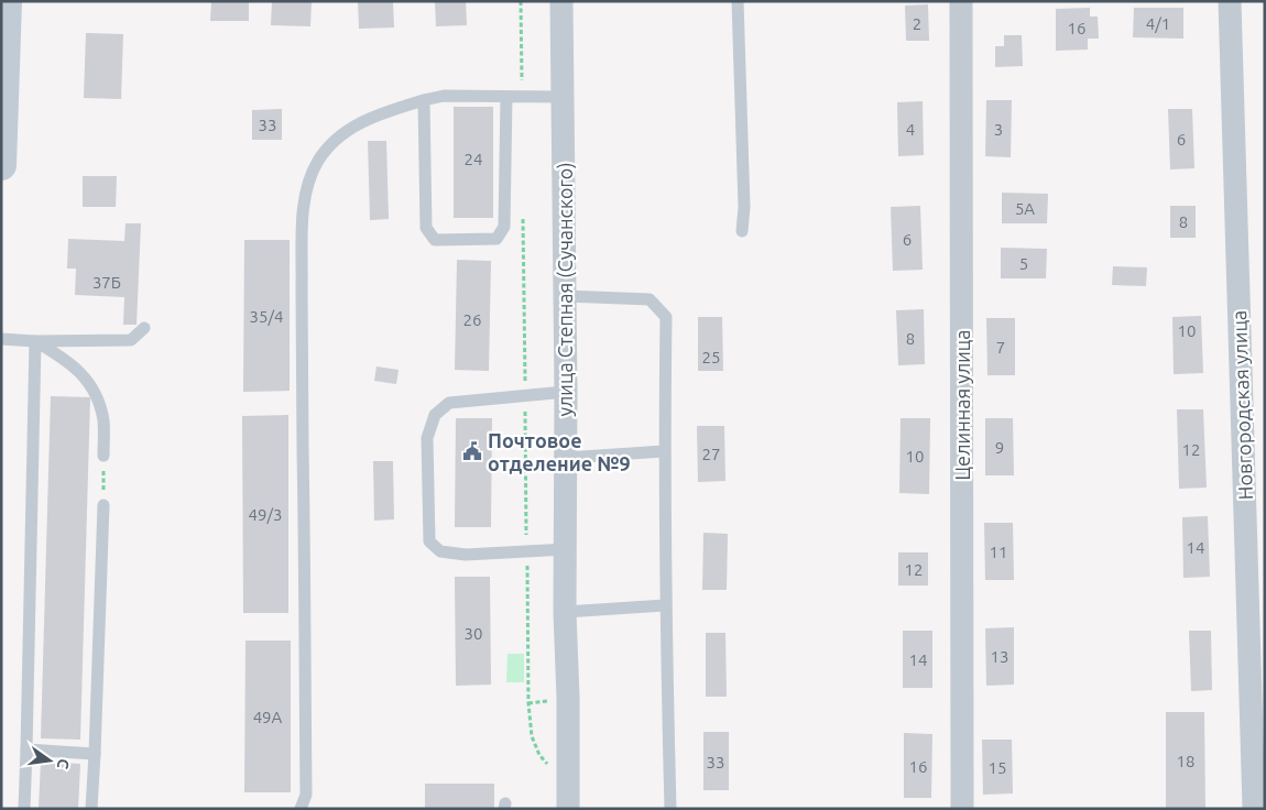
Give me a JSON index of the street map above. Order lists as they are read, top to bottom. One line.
{"streets":{"street":["улица Степная (Сучанского)","Целинная улица","Новгородская улица"]},"places":{"public building":["Почтовое отделение №9"]},"house_numbers":["2","4/1","16","33","4","3","6","24","5А","8","6","5","37Б","35/4","26","10","8","7","25","9","12","27","10","49/3","14","11","12","30","13","14","49А","18","33","16","15"],"north":"right"}
